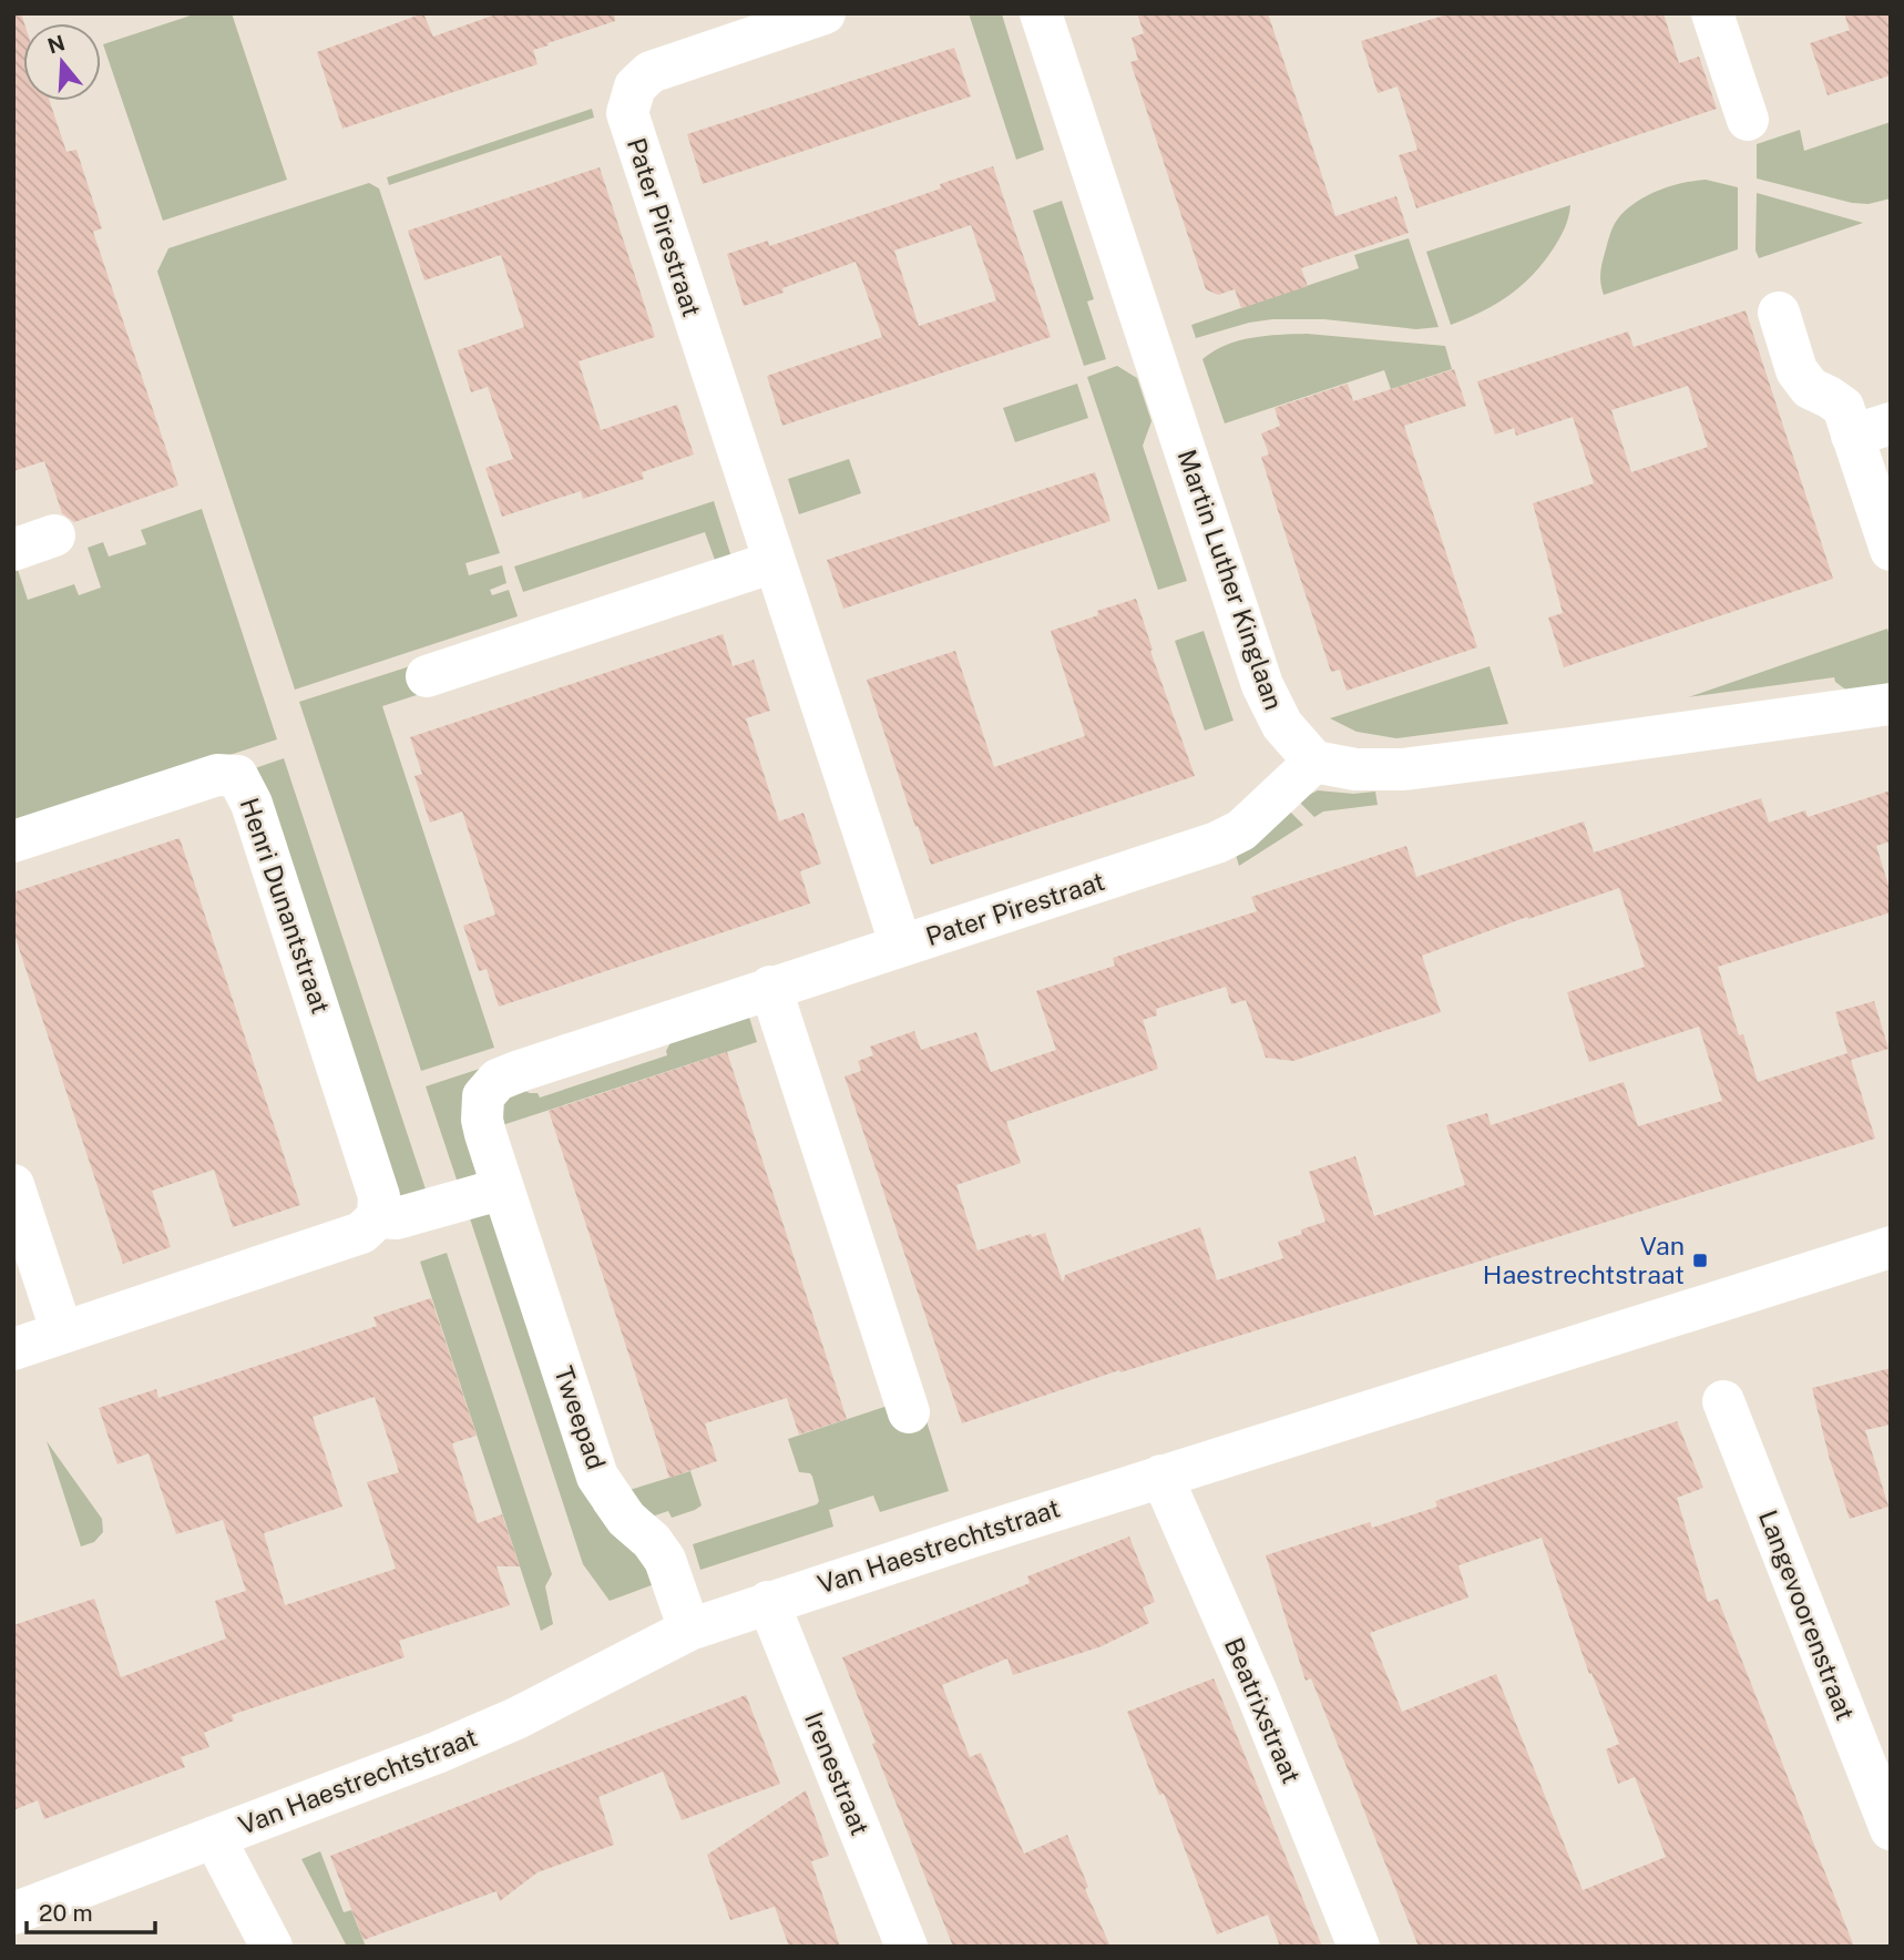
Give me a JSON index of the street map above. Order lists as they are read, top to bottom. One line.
{"streets":{"street":["Pater Pirestraat","Martin Luther Kinglaan","Henri Dunantstraat","Tweepad","Van Haestrechtstraat","Langevoorenstraat","Beatrixstraat","Irenestraat"]},"crossings":[["Pater Pirestraat","Martin Luther Kinglaan"],["Pater Pirestraat","Tweepad"],["Tweepad","Van Haestrechtstraat"],["Van Haestrechtstraat","Beatrixstraat"],["Van Haestrechtstraat","Irenestraat"]],"places":{"transit":["Van Haestrechtstraat"]},"scale_bar":"20 m","north":"top"}
